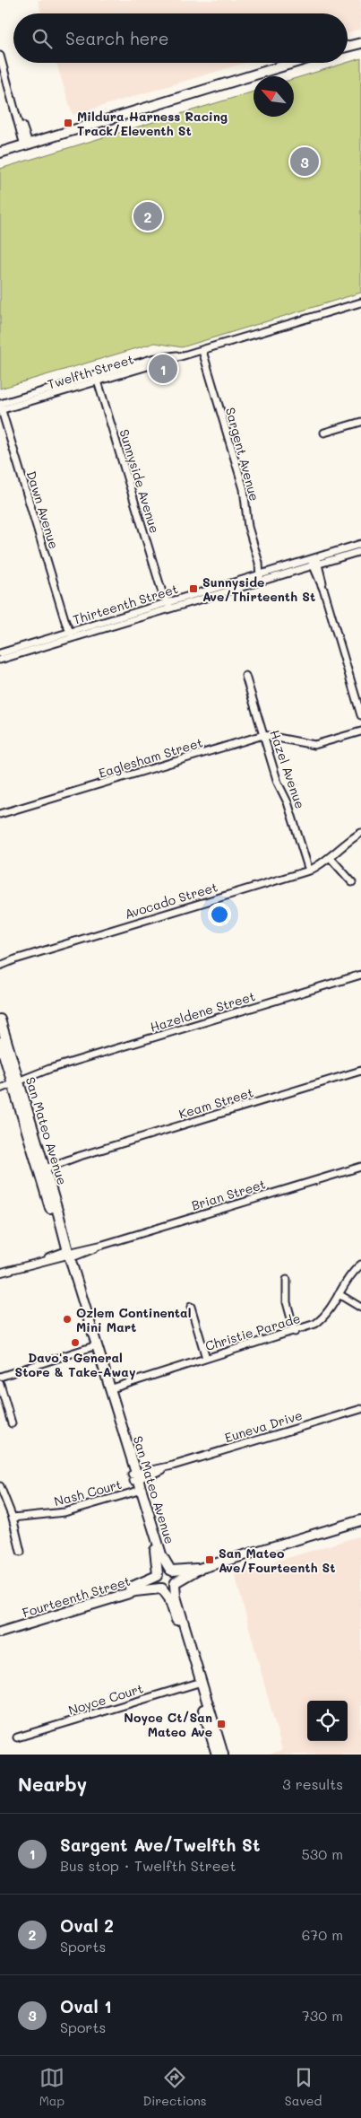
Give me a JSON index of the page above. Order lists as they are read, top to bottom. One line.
{"streets":{"street":["Twelfth Street","Sargent Avenue","Sunnyside Avenue","Dawn Avenue","Thirteenth Street","Eaglesham Street","Hazel Avenue","Avocado Street","Hazeldene Street","Keam Street","San Mateo Avenue","Brian Street","Christie Parade","Euneva Drive","Nash Court","Fourteenth Street","Noyce Court"]},"crossings":[["Twelfth Street","Sargent Avenue"],["Twelfth Street","Sunnyside Avenue"],["Twelfth Street","Dawn Avenue"],["Sargent Avenue","Thirteenth Street"],["Sunnyside Avenue","Thirteenth Street"],["Dawn Avenue","Thirteenth Street"],["Eaglesham Street","Hazel Avenue"],["Hazel Avenue","Avocado Street"],["Hazeldene Street","San Mateo Avenue"],["Keam Street","San Mateo Avenue"],["San Mateo Avenue","Brian Street"],["San Mateo Avenue","Christie Parade"],["San Mateo Avenue","Euneva Drive"],["San Mateo Avenue","Nash Court"],["San Mateo Avenue","Fourteenth Street"]],"places":{"transit":["Mildura Harness Racing Track/Eleventh St","Sunnyside Ave/Thirteenth St","San Mateo Ave/Fourteenth St","Noyce Ct/San Mateo Ave"],"other":["Ozlem Continental Mini Mart","Davo's General Store & Take-Away"]},"north":"top left","page":{"search":"Search here","pins":["3","2","1"],"heading":["Nearby","3 results"],"list":[{"mark":"1","name":"Sargent Ave/Twelfth St","note":"Bus stop · Twelfth Street","value":"530 m"},{"mark":"2","name":"Oval 2","note":"Sports","value":"670 m"},{"mark":"3","name":"Oval 1","note":"Sports","value":"730 m"}],"nav":["Map","Directions","Saved"]}}
